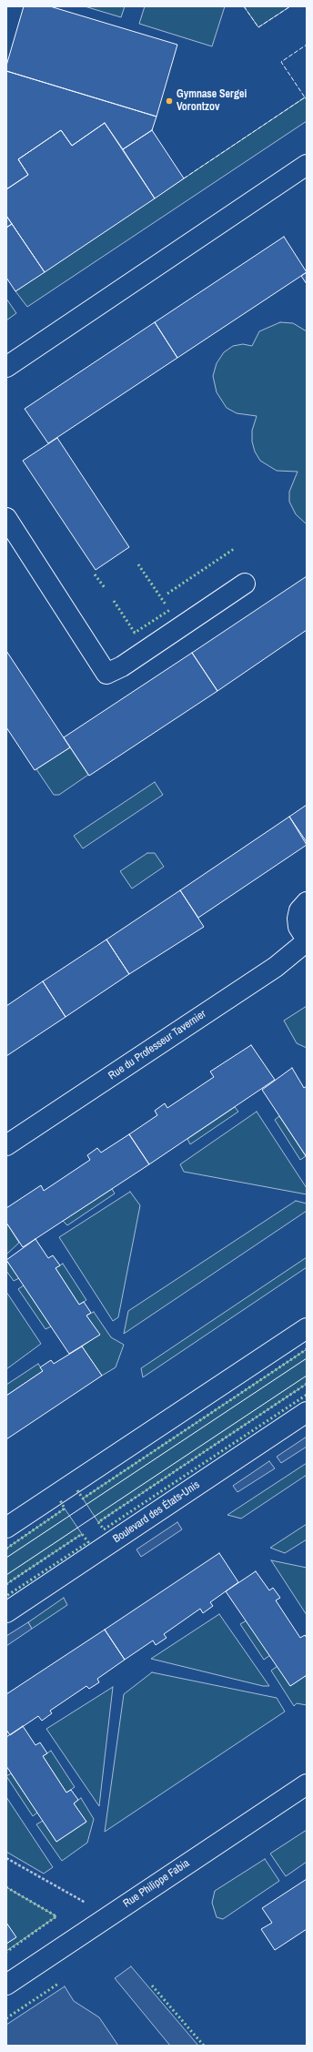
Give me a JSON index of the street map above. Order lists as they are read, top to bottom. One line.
{"streets":{"street":["Rue du Professeur Tavernier","Boulevard des États-Unis","Rue Philippe Fabia"]},"places":["Gymnase Sergei Vorontzov"]}
